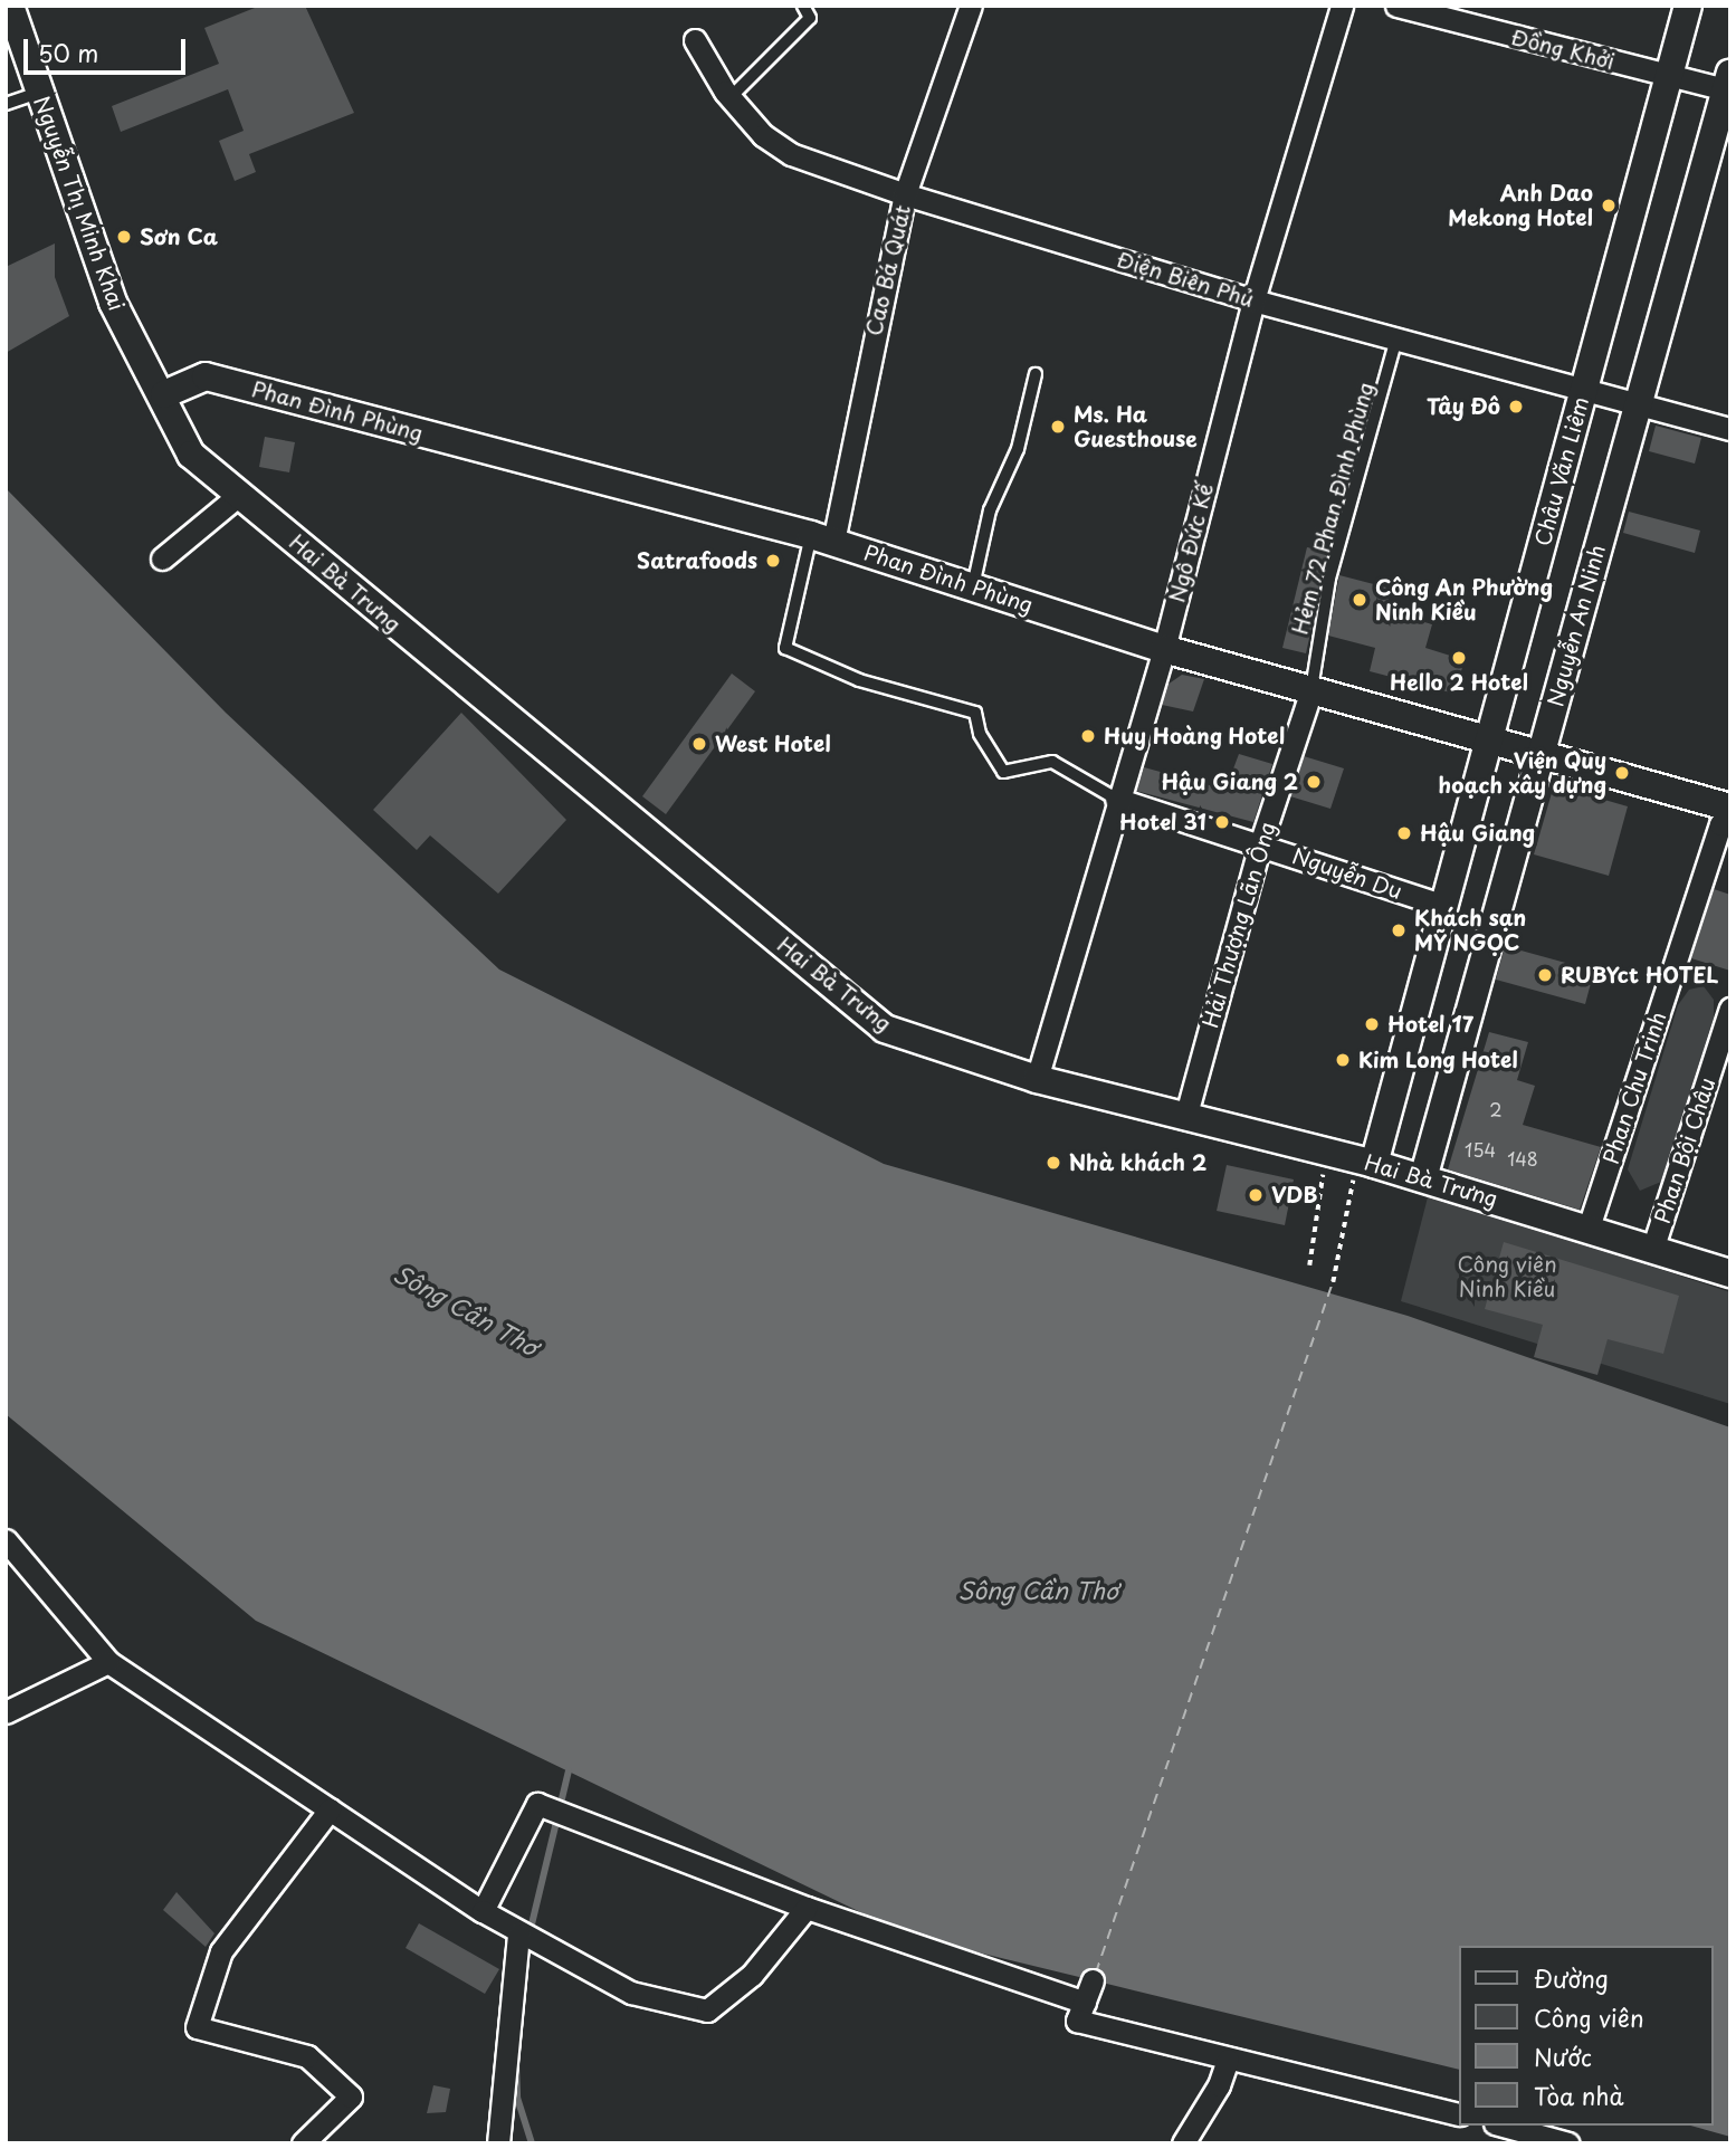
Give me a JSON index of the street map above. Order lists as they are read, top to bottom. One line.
{"streets":{"street":["Đồng Khởi","Nguyễn Thị Minh Khai","Cao Bá Quát","Điện Biên Phủ","Phan Đình Phùng","Châu Văn Liêm","Ngô Đức Kế","Hai Bà Trưng","Nguyễn An Ninh","Nguyễn Du","Hải Thượng Lãn Ông","Phan Chu Trinh","Phan Bội Châu"],"lane":["Hẻm 72 Phan Đình Phùng"]},"crossings":[["Đồng Khởi","Châu Văn Liêm"],["Đồng Khởi","Nguyễn An Ninh"],["Nguyễn Thị Minh Khai","Phan Đình Phùng"],["Nguyễn Thị Minh Khai","Hai Bà Trưng"],["Cao Bá Quát","Điện Biên Phủ"],["Cao Bá Quát","Phan Đình Phùng"],["Điện Biên Phủ","Châu Văn Liêm"],["Điện Biên Phủ","Hẻm 72 Phan Đình Phùng"],["Điện Biên Phủ","Ngô Đức Kế"],["Điện Biên Phủ","Nguyễn An Ninh"],["Phan Đình Phùng","Châu Văn Liêm"],["Phan Đình Phùng","Hẻm 72 Phan Đình Phùng"],["Phan Đình Phùng","Ngô Đức Kế"],["Phan Đình Phùng","Hai Bà Trưng"],["Phan Đình Phùng","Nguyễn An Ninh"],["Phan Đình Phùng","Hải Thượng Lãn Ông"],["Châu Văn Liêm","Hai Bà Trưng"],["Châu Văn Liêm","Nguyễn Du"],["Hẻm 72 Phan Đình Phùng","Hải Thượng Lãn Ông"],["Ngô Đức Kế","Hai Bà Trưng"],["Ngô Đức Kế","Nguyễn Du"],["Hai Bà Trưng","Nguyễn An Ninh"],["Hai Bà Trưng","Hải Thượng Lãn Ông"],["Hai Bà Trưng","Phan Chu Trinh"],["Hai Bà Trưng","Phan Bội Châu"],["Nguyễn Du","Hải Thượng Lãn Ông"]],"water":["Sông Cần Thơ"],"parks":["Công viên Ninh Kiều"],"places":["Anh Dao Mekong Hotel","Sơn Ca","Tây Đô","Ms. Ha Guesthouse","Satrafoods","Công An Phường Ninh Kiều","Hello 2 Hotel","Huy Hoàng Hotel","West Hotel","Viện Quy hoạch xây dựng","Hậu Giang 2","Hotel 31","Hậu Giang","Khách sạn MỸ NGỌC","RUBYct HOTEL","Hotel 17","Kim Long Hotel","Nhà khách 2","VDB"],"house_numbers":["2","154","148"],"legend":["Đường","Công viên","Nước","Tòa nhà"],"scale_bar":"50 m"}
